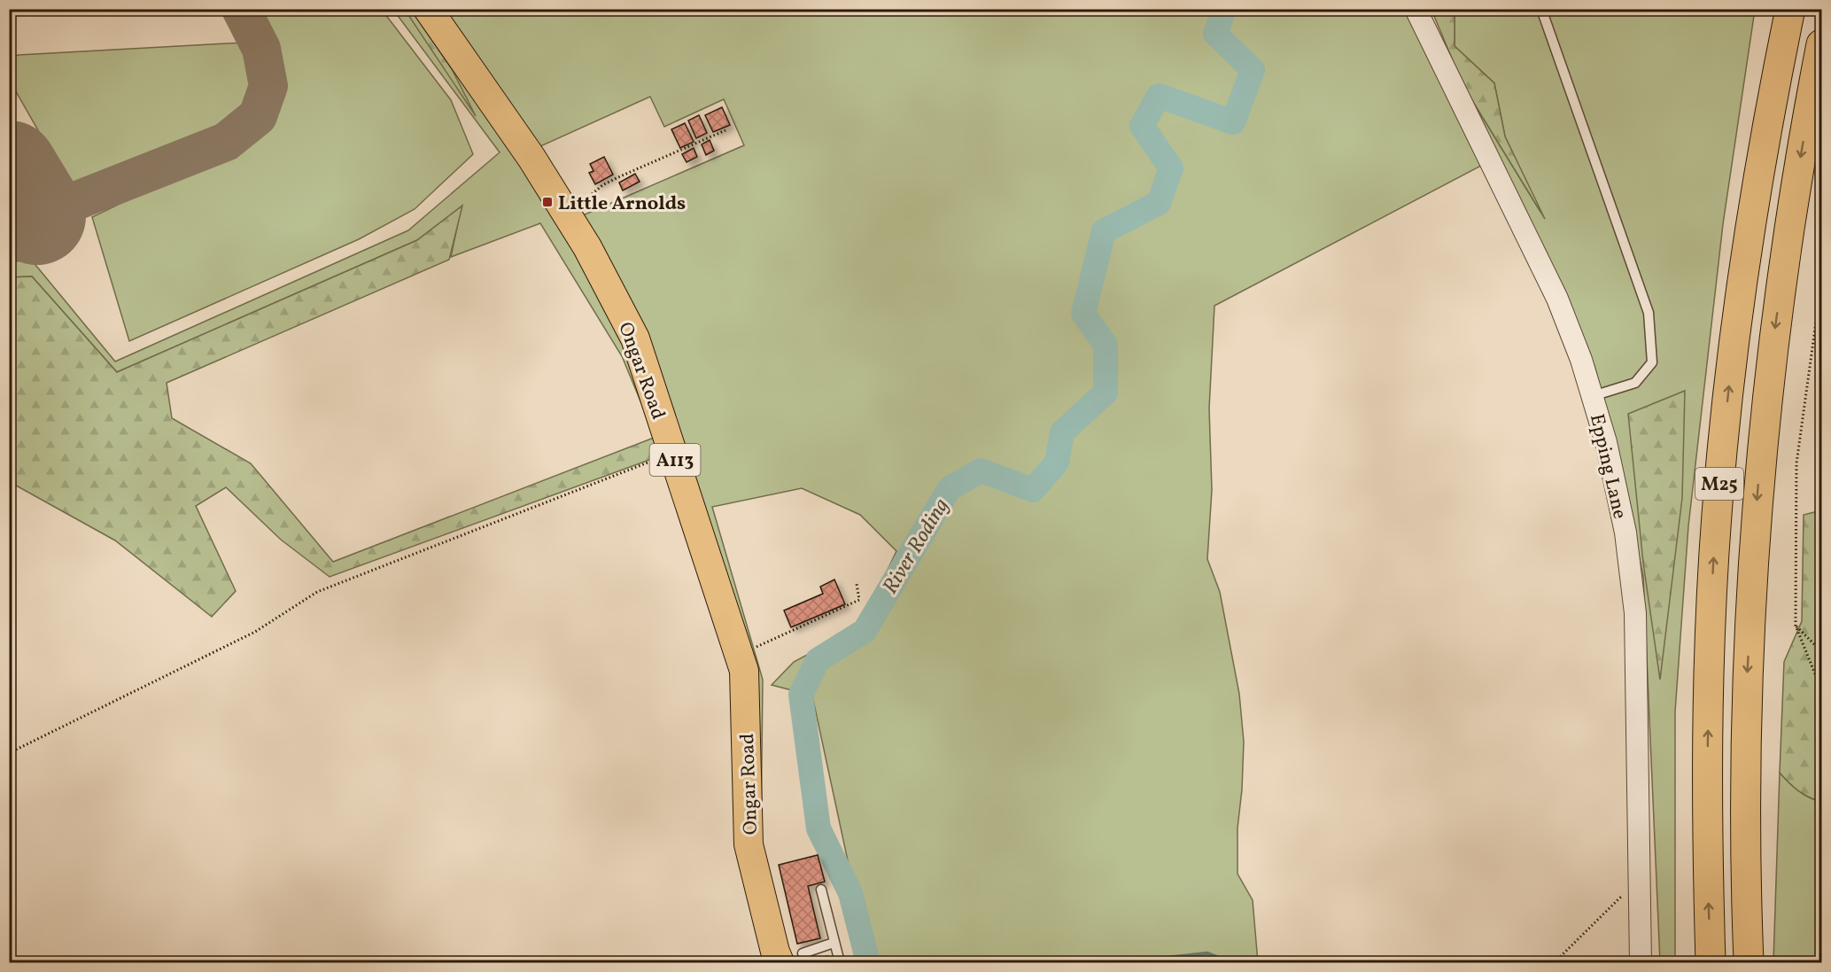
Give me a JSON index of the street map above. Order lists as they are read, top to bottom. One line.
{"streets":{"highway":["M25"],"main road":["Ongar Road","A113"],"street":["Epping Lane"]},"water":["River Roding"],"places":{"transit":["Little Arnolds"]}}
